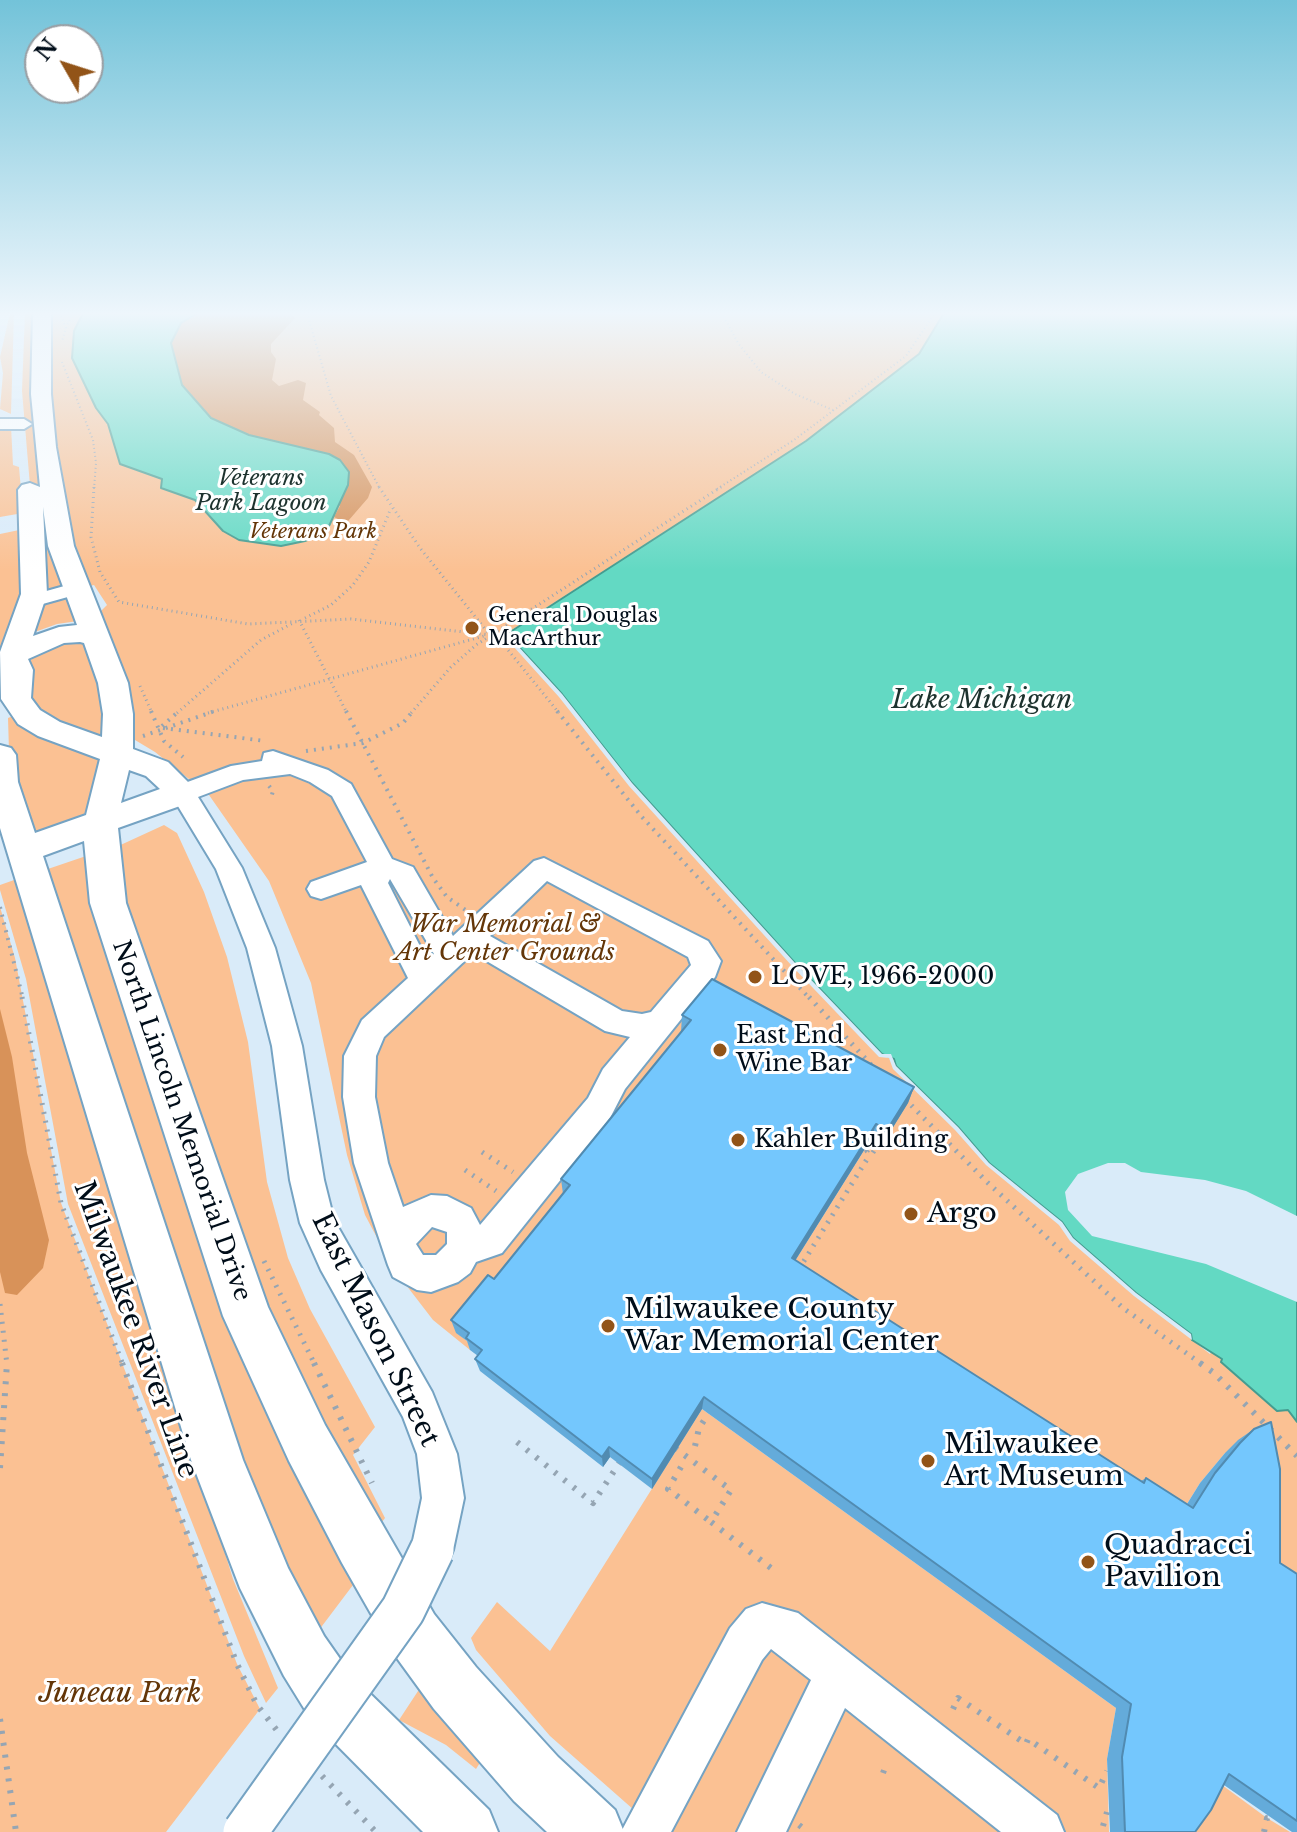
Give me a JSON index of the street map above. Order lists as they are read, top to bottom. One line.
{"streets":{"main road":["North Lincoln Memorial Drive"],"street":["East Mason Street"],"path":["Milwaukee River Line"]},"water":["Veterans Park Lagoon","Lake Michigan"],"parks":["Veterans Park","War Memorial & Art Center Grounds","Juneau Park"],"places":["General Douglas MacArthur","LOVE, 1966-2000","East End Wine Bar","Kahler Building","Argo","Milwaukee County War Memorial Center","Milwaukee Art Museum","Quadracci Pavilion"],"north":"top left"}
